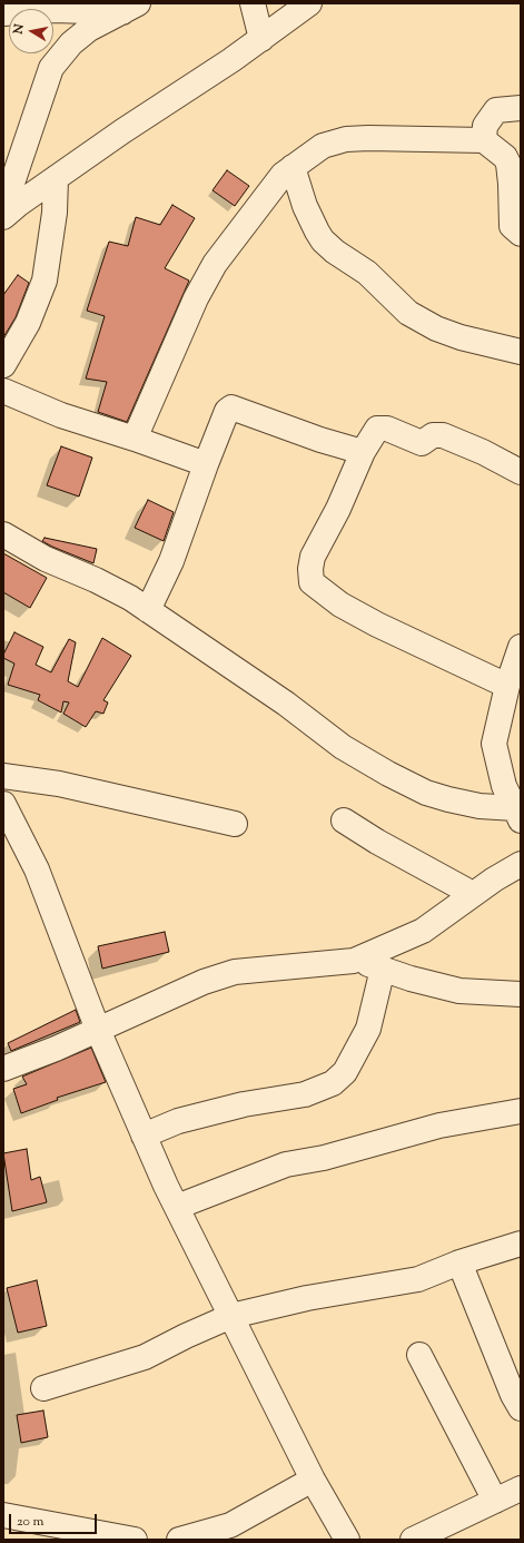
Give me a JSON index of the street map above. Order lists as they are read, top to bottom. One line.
{"scale_bar":"20 m","north":"left"}
